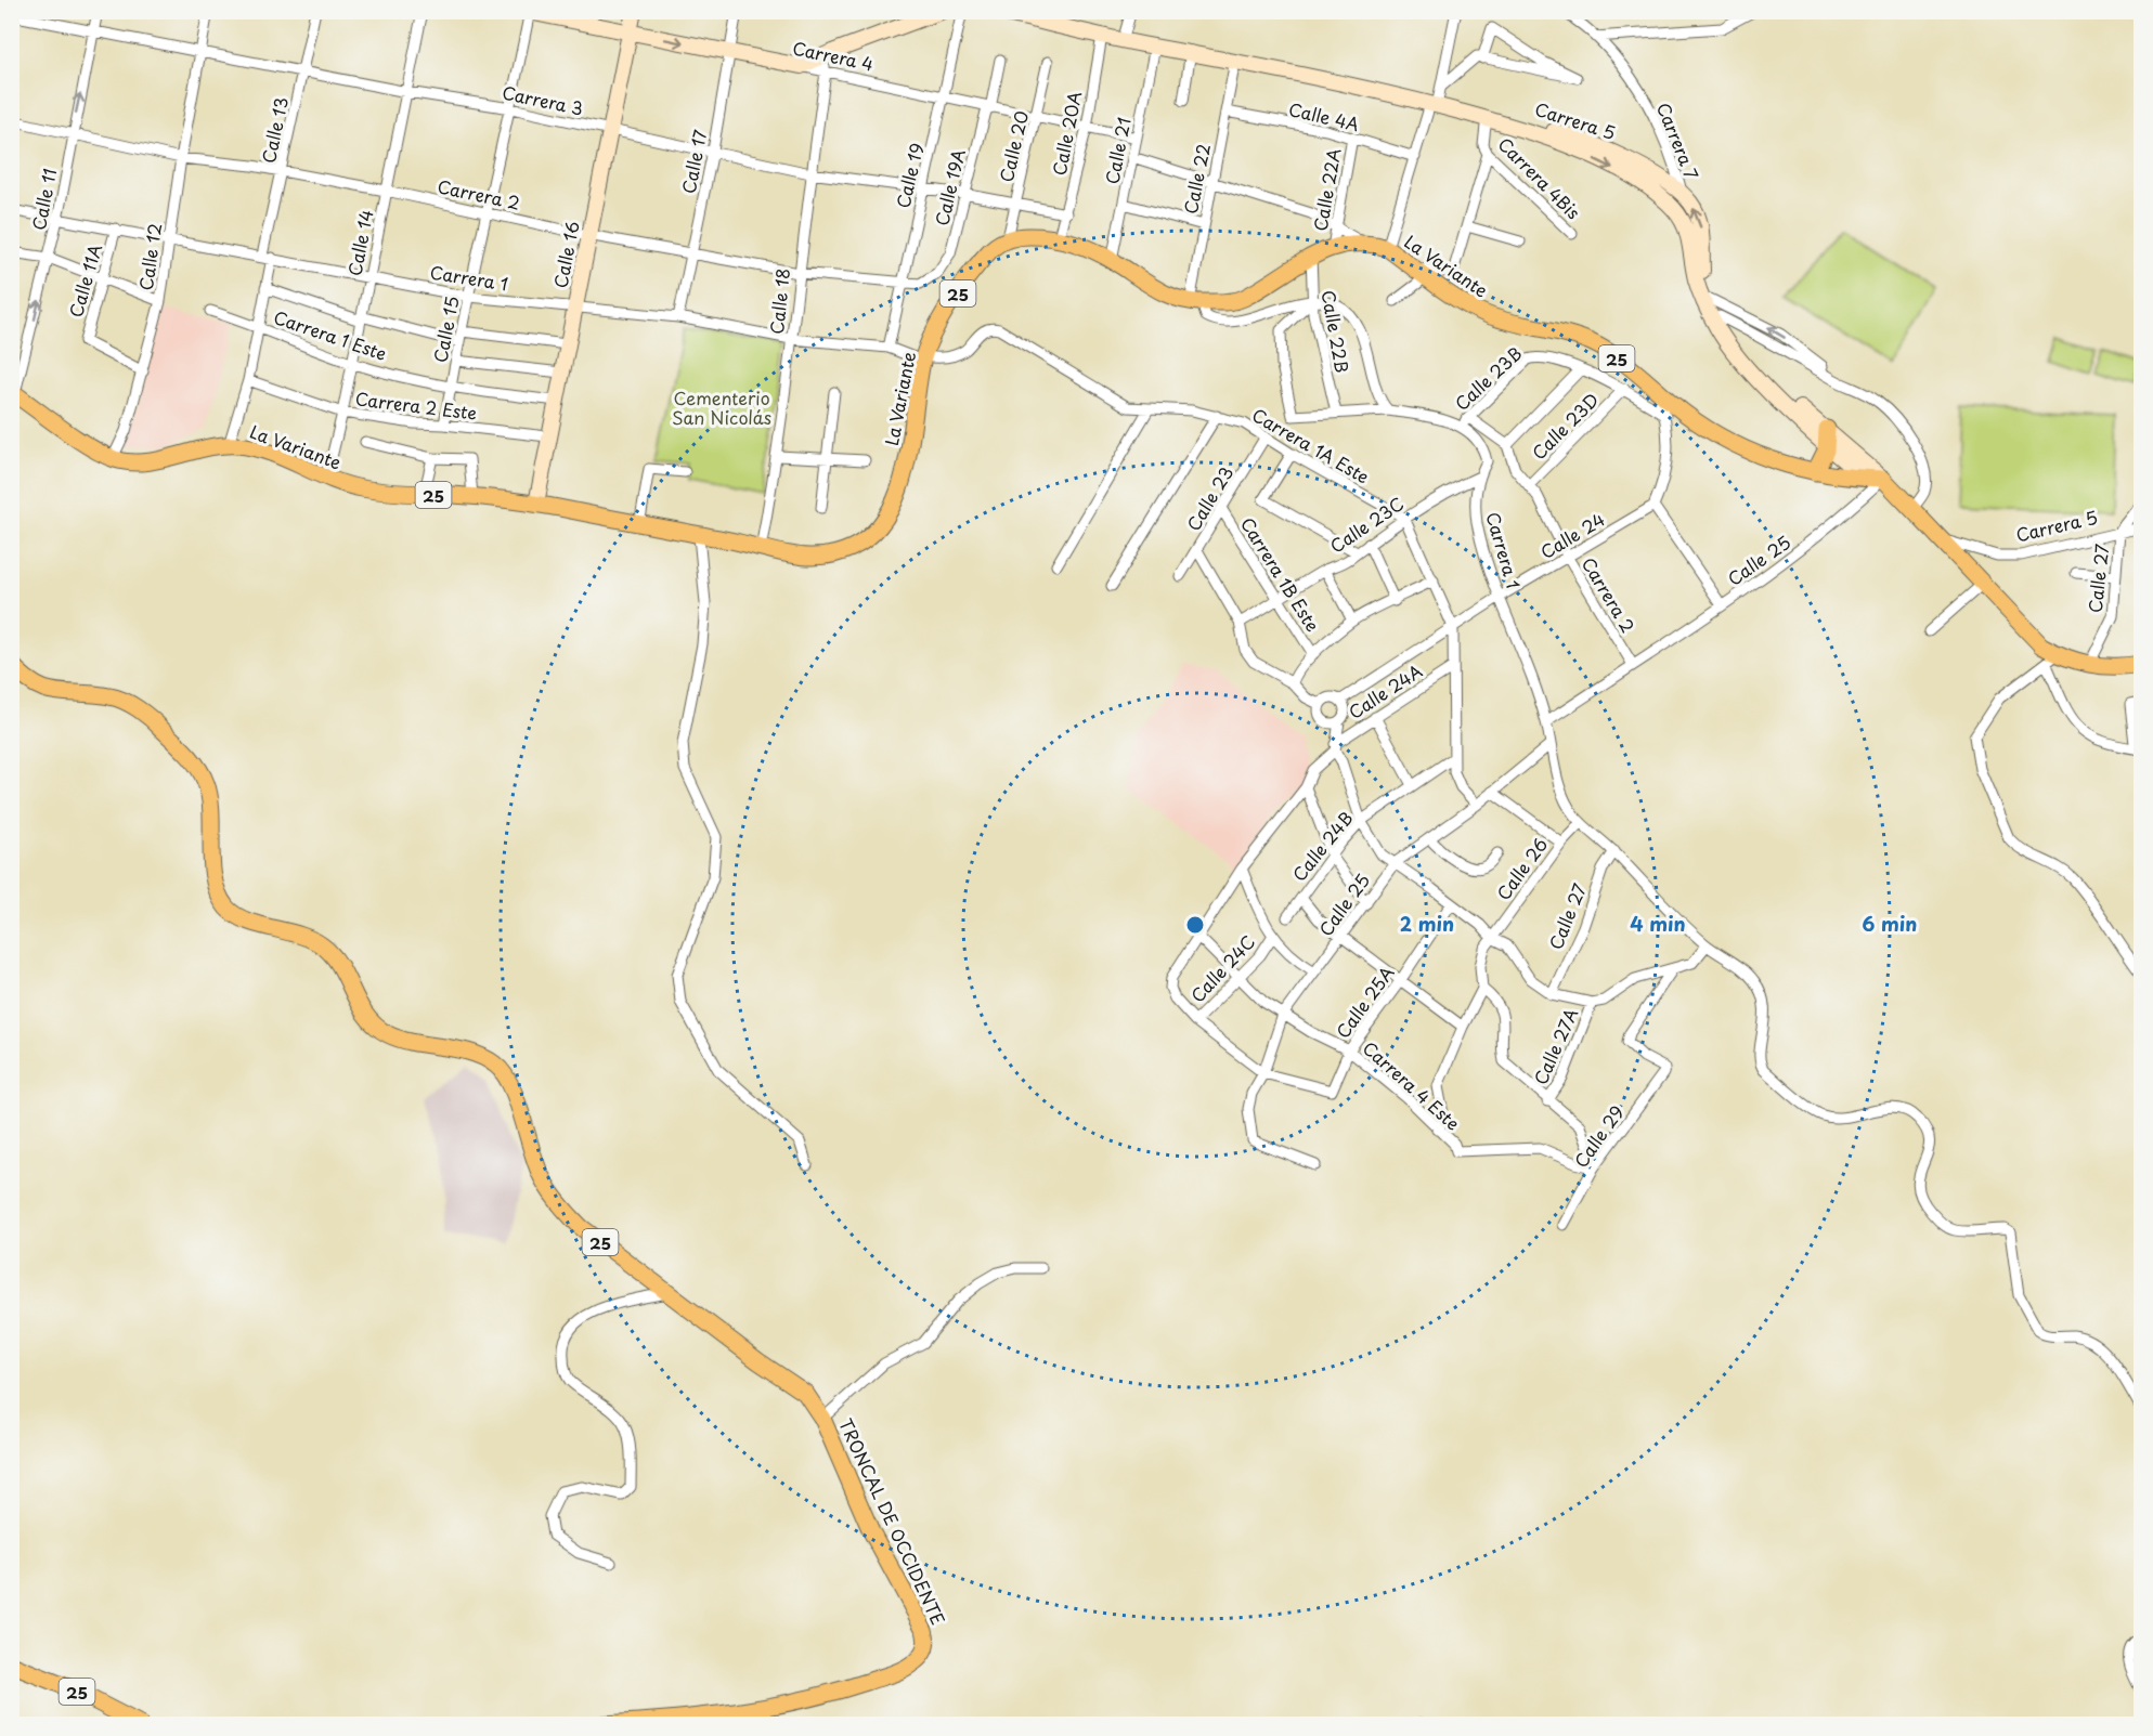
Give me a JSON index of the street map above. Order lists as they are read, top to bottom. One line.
{"streets":{"main road":["Carrera 5","La Variante","25","TRONCAL DE OCCIDENTE"],"street":["Carrera 4","Carrera 3","Calle 4A","Calle 13","Calle 20A","Carrera 7","Calle 20","Calle 21","Calle 17","Calle 19","Carrera 4Bis","Calle 22","Calle 19A","Calle 22A","Carrera 2","Calle 11","Calle 14","Calle 16","Calle 12","Carrera 1","Calle 11A","Calle 18","Calle 15","Calle 22B","Carrera 1 Este","Calle 23B","Carrera 2 Este","Calle 23D","Carrera 1A Este","Calle 23","Calle 23C","Calle 24","Calle 25","Carrera 1B Este","Calle 27","Calle 24A","Calle 24B","Calle 26","Calle 24C","Calle 25A","Calle 27A","Carrera 4 Este","Calle 29"]},"crossings":[["Carrera 4","Calle 20A"],["Carrera 4","Calle 20"],["Carrera 4","Calle 21"],["Carrera 4","Calle 17"],["Carrera 4","Calle 19"],["Carrera 4","Calle 19A"],["Carrera 4","Calle 16"],["Carrera 4","Calle 18"],["Carrera 4","Calle 15"],["Carrera 3","Calle 13"],["Carrera 3","Calle 20A"],["Carrera 3","Calle 20"],["Carrera 3","Calle 17"],["Carrera 3","Calle 19"],["Carrera 3","Calle 19A"],["Carrera 3","Calle 11"],["Carrera 3","Calle 14"],["Carrera 3","Calle 16"],["Carrera 3","Calle 12"],["Carrera 3","Calle 18"],["Carrera 3","Calle 15"],["Calle 4A","Calle 22"],["Calle 4A","Calle 22A"],["Carrera 5","Calle 20A"],["Carrera 5","Carrera 7"],["Carrera 5","Calle 21"],["Carrera 5","Calle 22"],["Carrera 5","La Variante"],["Carrera 5","Calle 25"],["Carrera 5","Calle 27"],["Calle 13","Carrera 2"],["Calle 13","La Variante"],["Calle 13","Carrera 1"],["Calle 13","Carrera 1 Este"],["Calle 13","Carrera 2 Este"],["Calle 20A","La Variante"],["Calle 20","La Variante"],["Calle 21","La Variante"],["Calle 17","Carrera 2"],["Calle 17","Carrera 1"],["Calle 19","Carrera 2"],["Calle 19","Carrera 1"],["Calle 22","La Variante"],["Calle 19A","Carrera 2"],["Calle 22A","La Variante"],["Carrera 2","Calle 11"],["Carrera 2","Calle 14"],["Carrera 2","Calle 16"],["Carrera 2","Calle 12"],["Carrera 2","Calle 18"],["Carrera 2","Calle 15"],["Carrera 2","Calle 23D"],["Carrera 2","Calle 24"],["Carrera 2","Calle 25"],["Calle 11","La Variante"],["Calle 11","Carrera 1"],["Calle 14","La Variante"],["Calle 14","Carrera 1"],["Calle 14","Carrera 1 Este"],["Calle 14","Carrera 2 Este"],["Calle 16","La Variante"],["Calle 16","Carrera 1"],["Calle 16","Carrera 1 Este"],["Calle 16","Carrera 2 Este"],["Calle 12","La Variante"],["Calle 12","Carrera 1"],["Calle 12","Calle 11A"],["La Variante","Carrera 1"],["La Variante","Calle 18"],["La Variante","Calle 22B"],["La Variante","Carrera 1A Este"],["La Variante","Calle 25"],["Carrera 1","Calle 11A"],["Carrera 1","Calle 18"],["Carrera 1","Calle 15"],["Carrera 1","Calle 23B"],["Carrera 1","Carrera 1A Este"],["Carrera 1","Calle 23C"],["Carrera 1","Calle 24"],["Carrera 1","Calle 25"],["Carrera 1","Calle 26"],["Calle 15","Carrera 1 Este"],["Calle 15","Carrera 2 Este"],["Carrera 1A Este","Calle 23"],["Carrera 1A Este","Calle 23C"],["Calle 23","Carrera 1B Este"],["Calle 23C","Carrera 1B Este"],["Calle 25","Calle 25A"],["Calle 25","Carrera 4 Este"],["Calle 24A","Calle 24C"],["Calle 24A","Carrera 4 Este"],["Calle 24C","Carrera 4 Este"],["Calle 25A","Carrera 4 Este"],["Carrera 4 Este","Calle 29"]],"one_way":["Calle 11"],"parks":["Cementerio San Nicolás"],"rings":["2 min","4 min","6 min"]}
